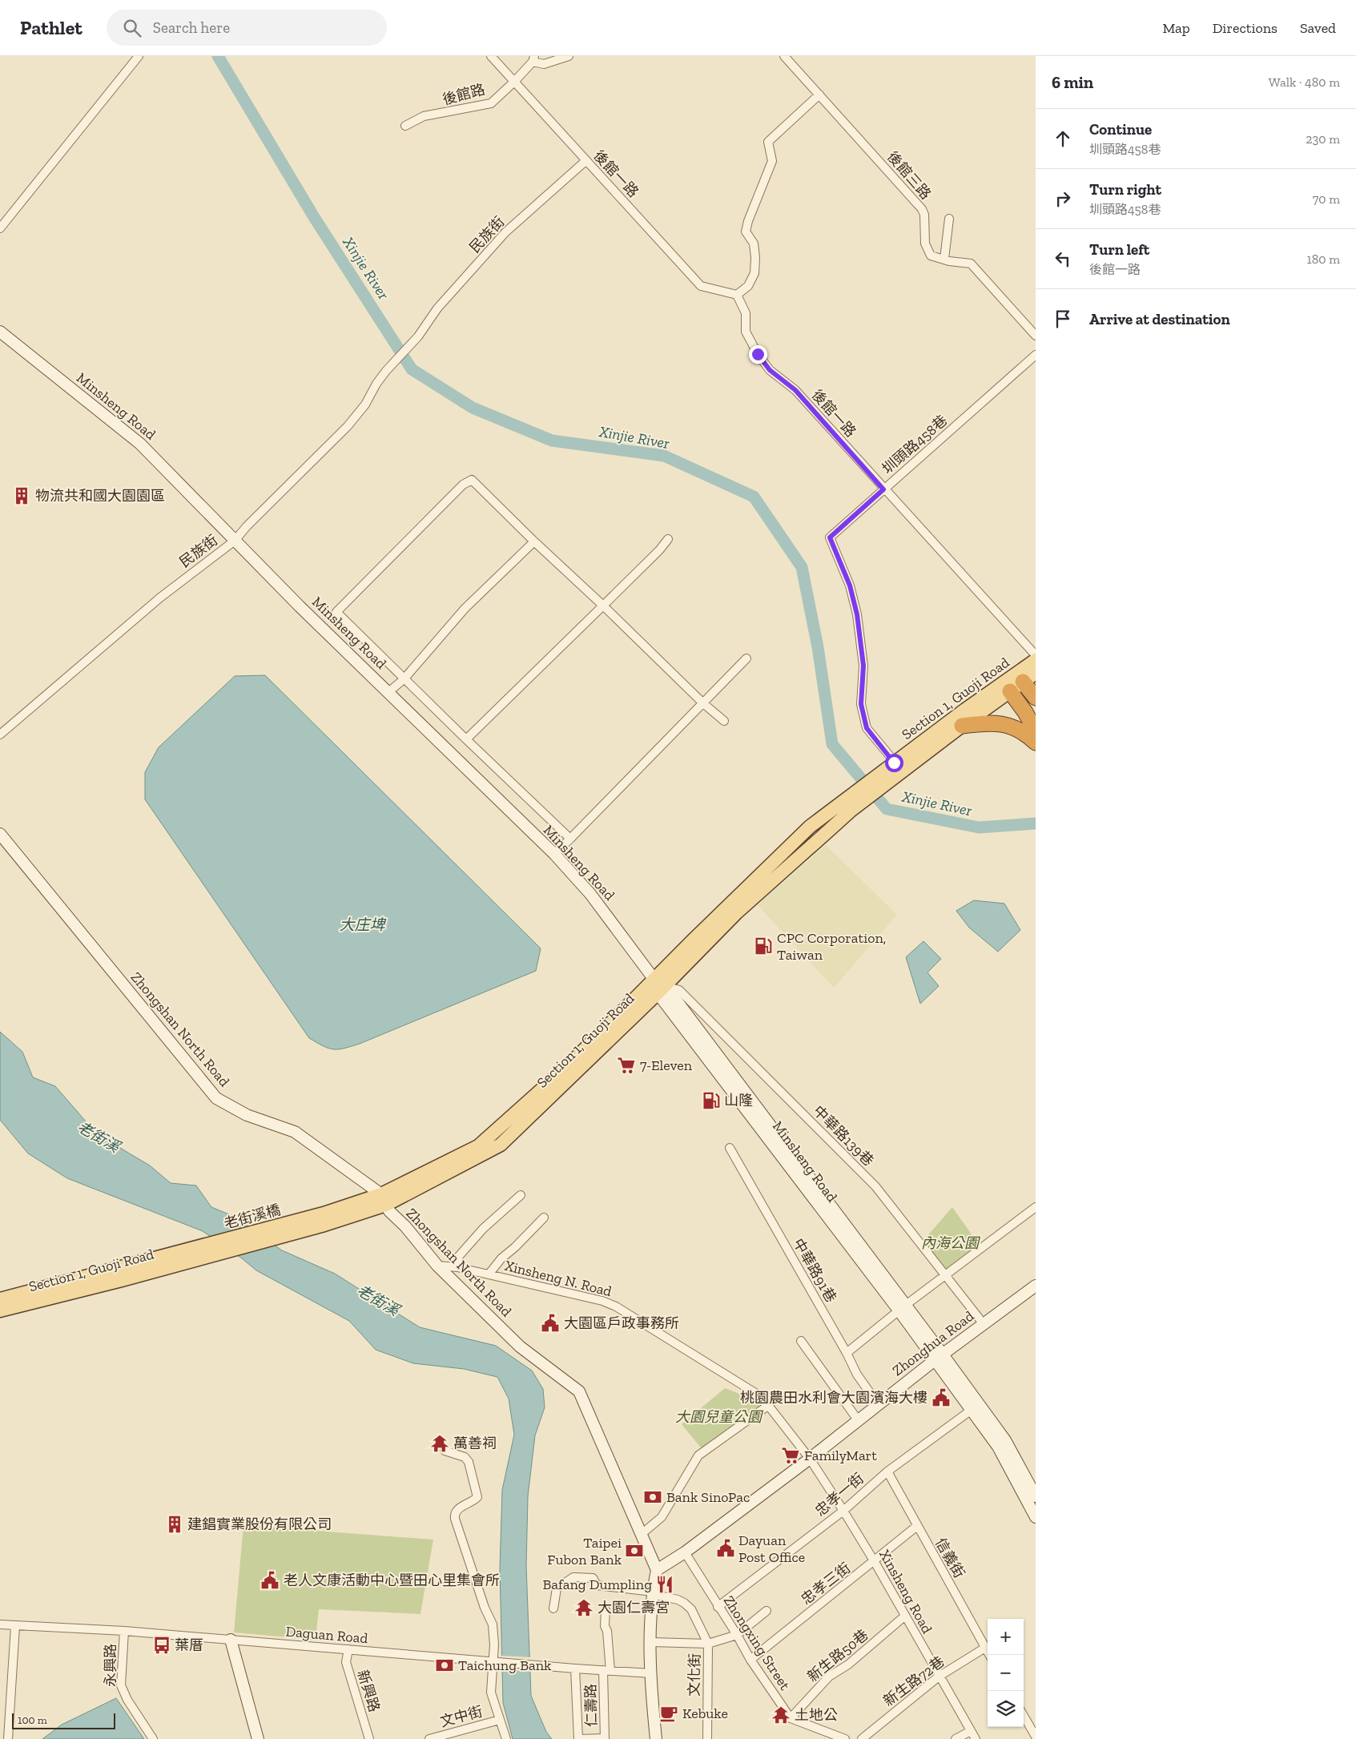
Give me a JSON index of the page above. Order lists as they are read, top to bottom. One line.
{"streets":{"main road":["Section 1, Guoji Road","老街溪橋"],"street":["後館路","後館一路","後館三路","民族街","Minsheng Road","圳頭路458巷","Zhongshan North Road","中華路139巷","中華路91巷","Xinsheng N. Road","Zhonghua Road","忠孝一街","信義街","忠孝三街","Xinsheng Road","Daguan Road","Zhongxing Street","新生路50巷","永興路","文化街","新生路72巷","新興路","仁壽路","文中街"]},"crossings":[["後館路","後館一路"],["後館一路","民族街"],["後館一路","圳頭路458巷"],["民族街","Minsheng Road"],["Minsheng Road","Section 1, Guoji Road"],["Minsheng Road","中華路139巷"],["Minsheng Road","Zhonghua Road"],["Minsheng Road","忠孝一街"],["圳頭路458巷","Section 1, Guoji Road"],["Section 1, Guoji Road","Zhongshan North Road"],["Section 1, Guoji Road","中華路139巷"],["Section 1, Guoji Road","老街溪橋"],["Zhongshan North Road","Xinsheng N. Road"],["Zhongshan North Road","Zhonghua Road"],["中華路139巷","Zhonghua Road"],["中華路91巷","Zhonghua Road"],["Xinsheng N. Road","Zhonghua Road"],["Xinsheng N. Road","Xinsheng Road"],["Zhonghua Road","Xinsheng Road"],["Zhonghua Road","Zhongxing Street"],["忠孝一街","信義街"],["忠孝一街","Xinsheng Road"],["忠孝一街","Zhongxing Street"],["信義街","忠孝三街"],["信義街","新生路72巷"],["忠孝三街","Xinsheng Road"],["忠孝三街","Zhongxing Street"],["Xinsheng Road","新生路50巷"],["Xinsheng Road","新生路72巷"],["Daguan Road","永興路"],["Daguan Road","新興路"],["Daguan Road","仁壽路"],["Daguan Road","文中街"],["Zhongxing Street","新生路50巷"]],"water":["Xinjie River","大庄埤","老街溪"],"parks":["內海公園","大園兒童公園"],"places":{"building":["物流共和國大園園區","建錩實業股份有限公司"],"fuel station":["CPC Corporation, Taiwan","山隆"],"supermarket":["7-Eleven","FamilyMart"],"public building":["大園區戶政事務所","桃園農田水利會大園濱海大樓","Dayuan Post Office","老人文康活動中心暨田心里集會所"],"temple":["萬善祠","大園仁壽宮","土地公"],"bank":["Bank SinoPac","Taipei Fubon Bank","Taichung Bank"],"restaurant":["Bafang Dumpling"],"bus stop":["葉厝"],"cafe":["Kebuke"]},"scale_bar":"100 m","page":{"header":"Pathlet","search":"Search here","nav":["Map","Directions","Saved"],"heading":["6 min","Walk · 480 m"],"list":[["Continue","圳頭路458巷","230 m"],["Turn right","圳頭路458巷","70 m"],["Turn left","後館一路","180 m"],"Arrive at destination"],"map_buttons":["+","−"],"scale":"100 m"}}
